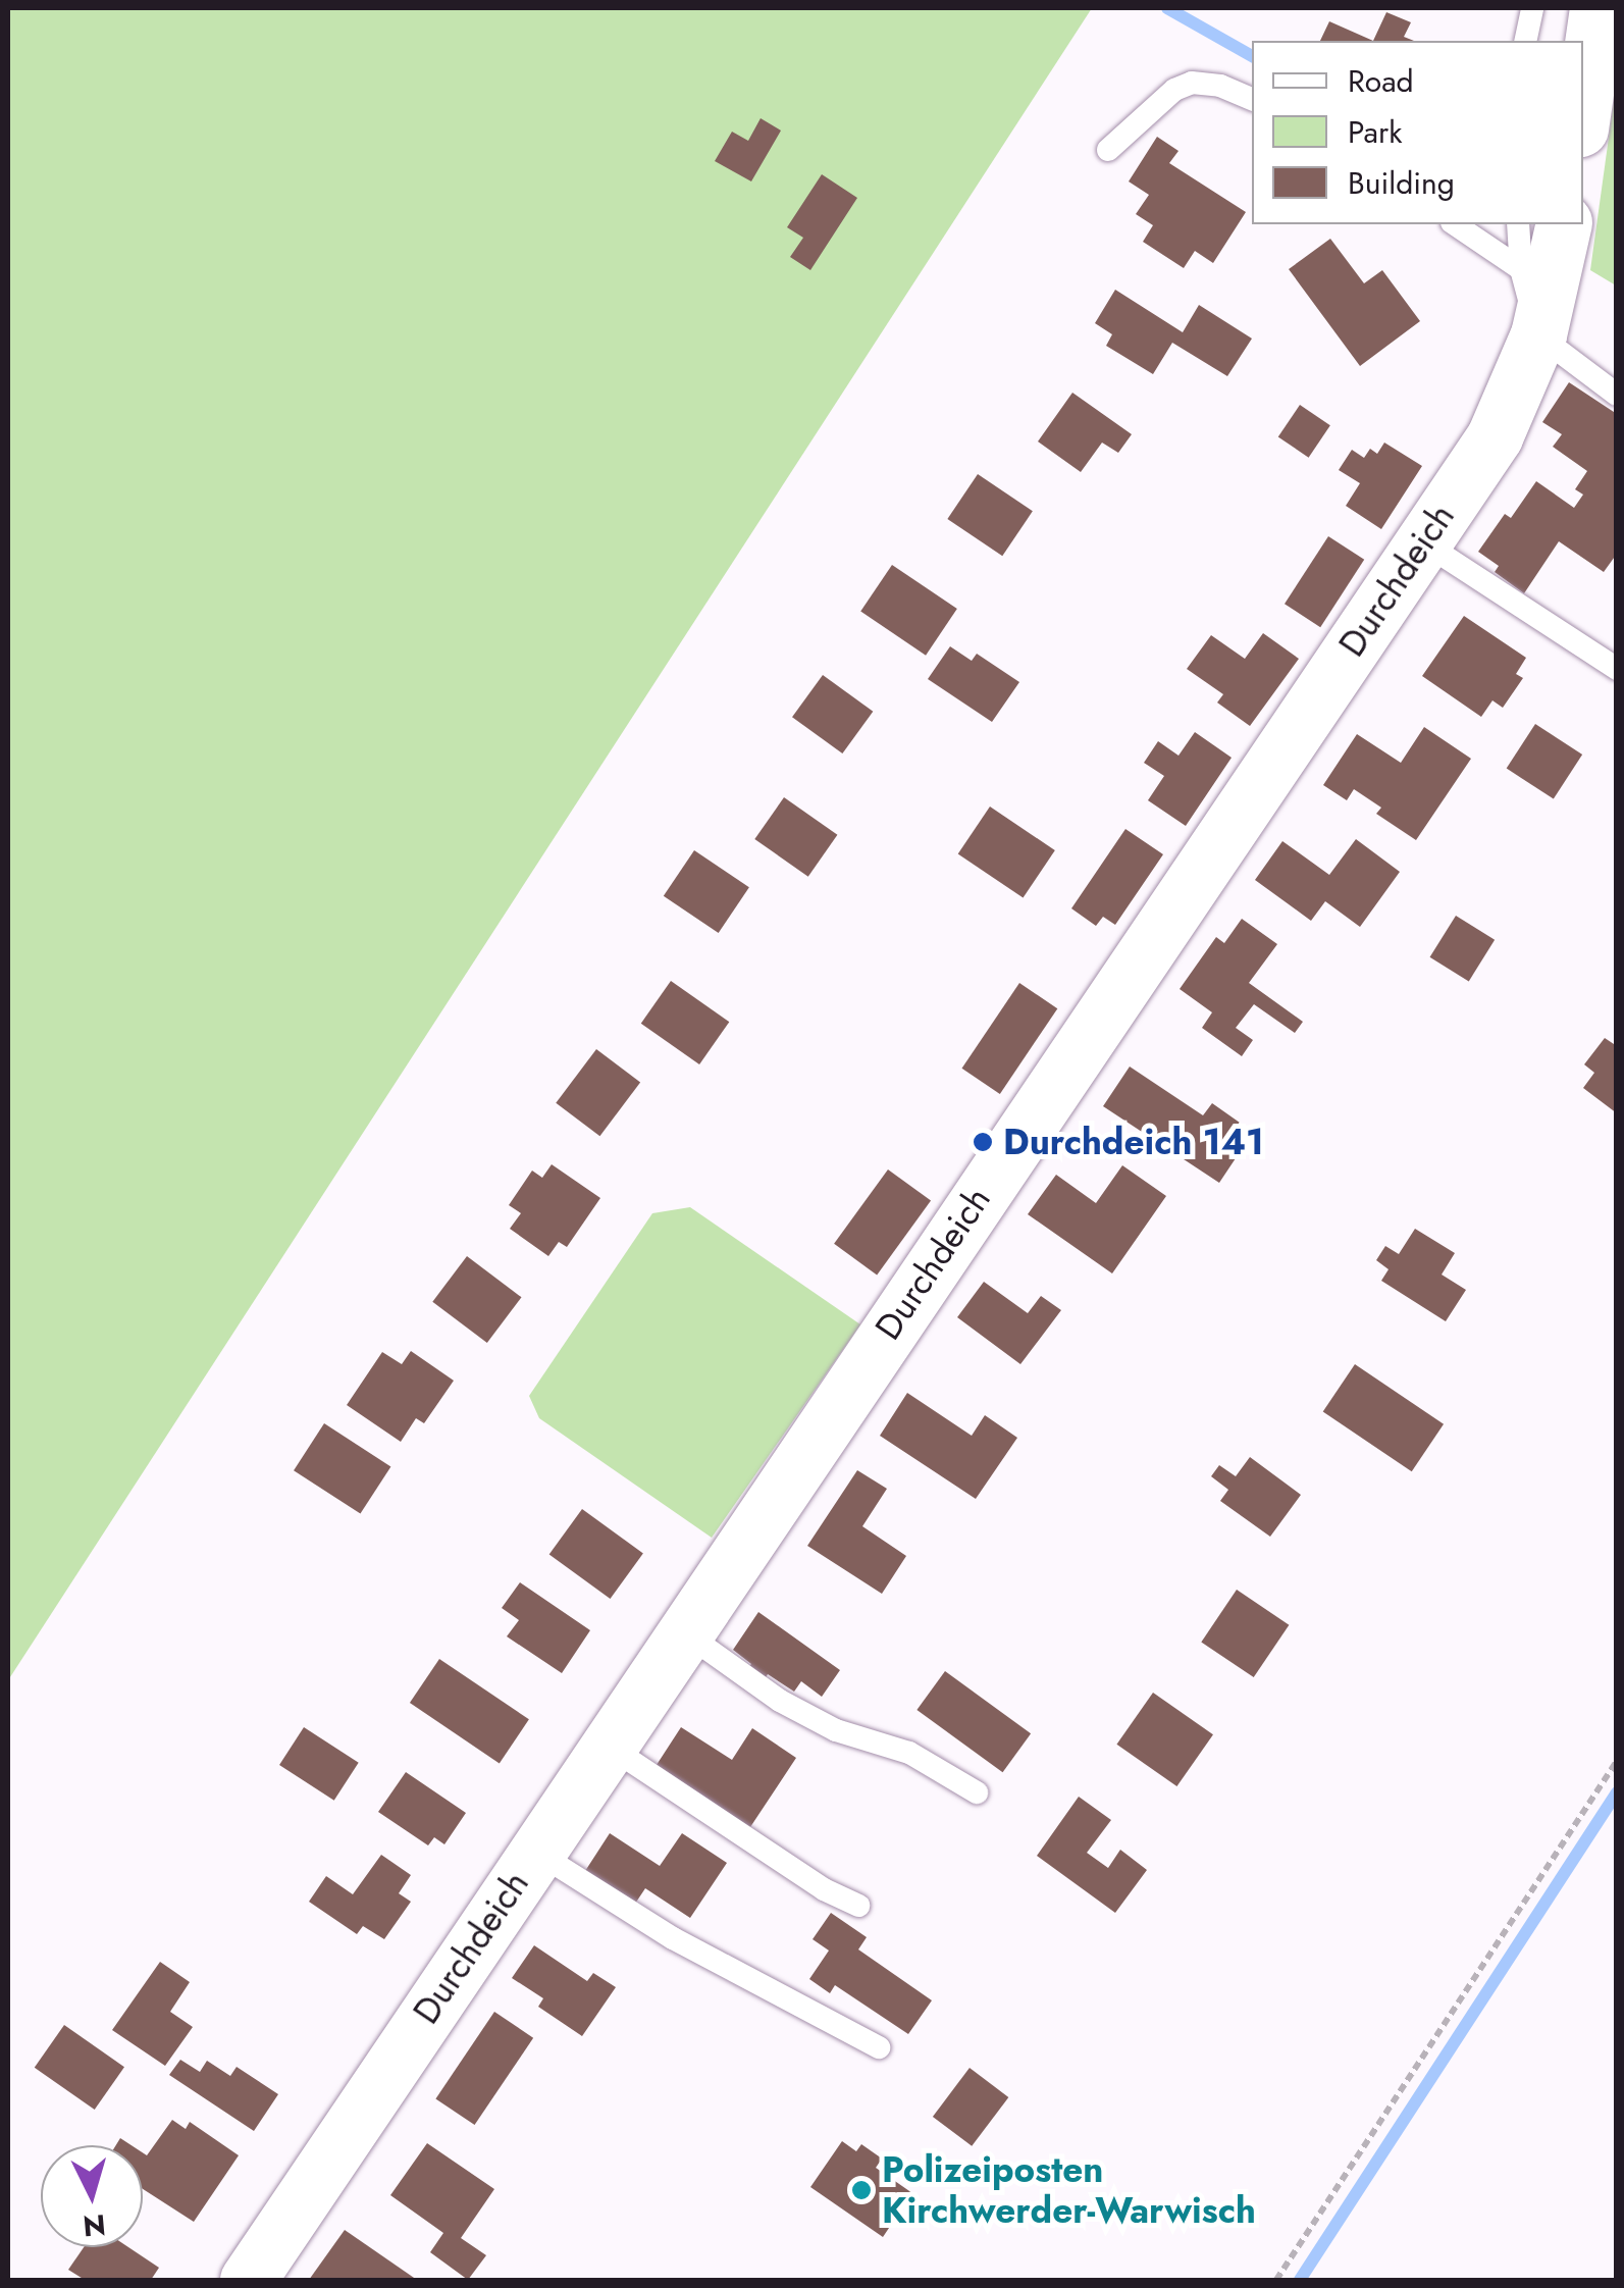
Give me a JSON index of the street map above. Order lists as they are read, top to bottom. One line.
{"streets":{"street":["Durchdeich"]},"places":["Durchdeich 141","Polizeiposten Kirchwerder-Warwisch"],"legend":["Road","Park","Building"],"north":"bottom"}
